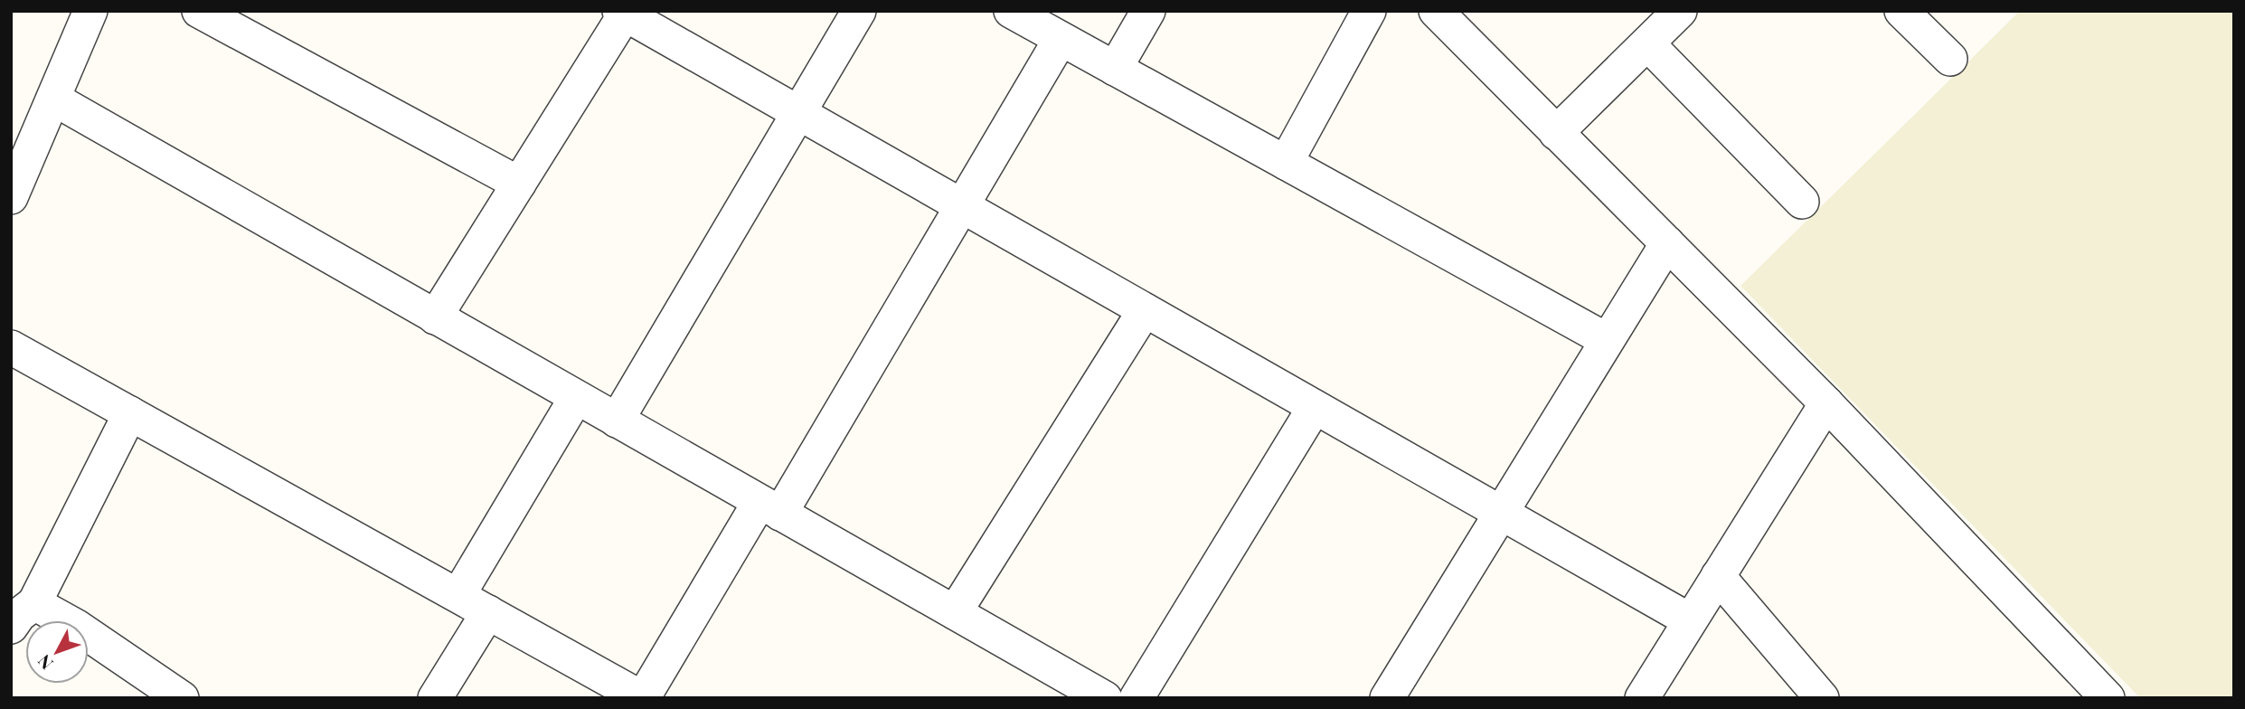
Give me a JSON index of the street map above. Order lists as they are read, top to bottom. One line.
{"north":"bottom left"}
